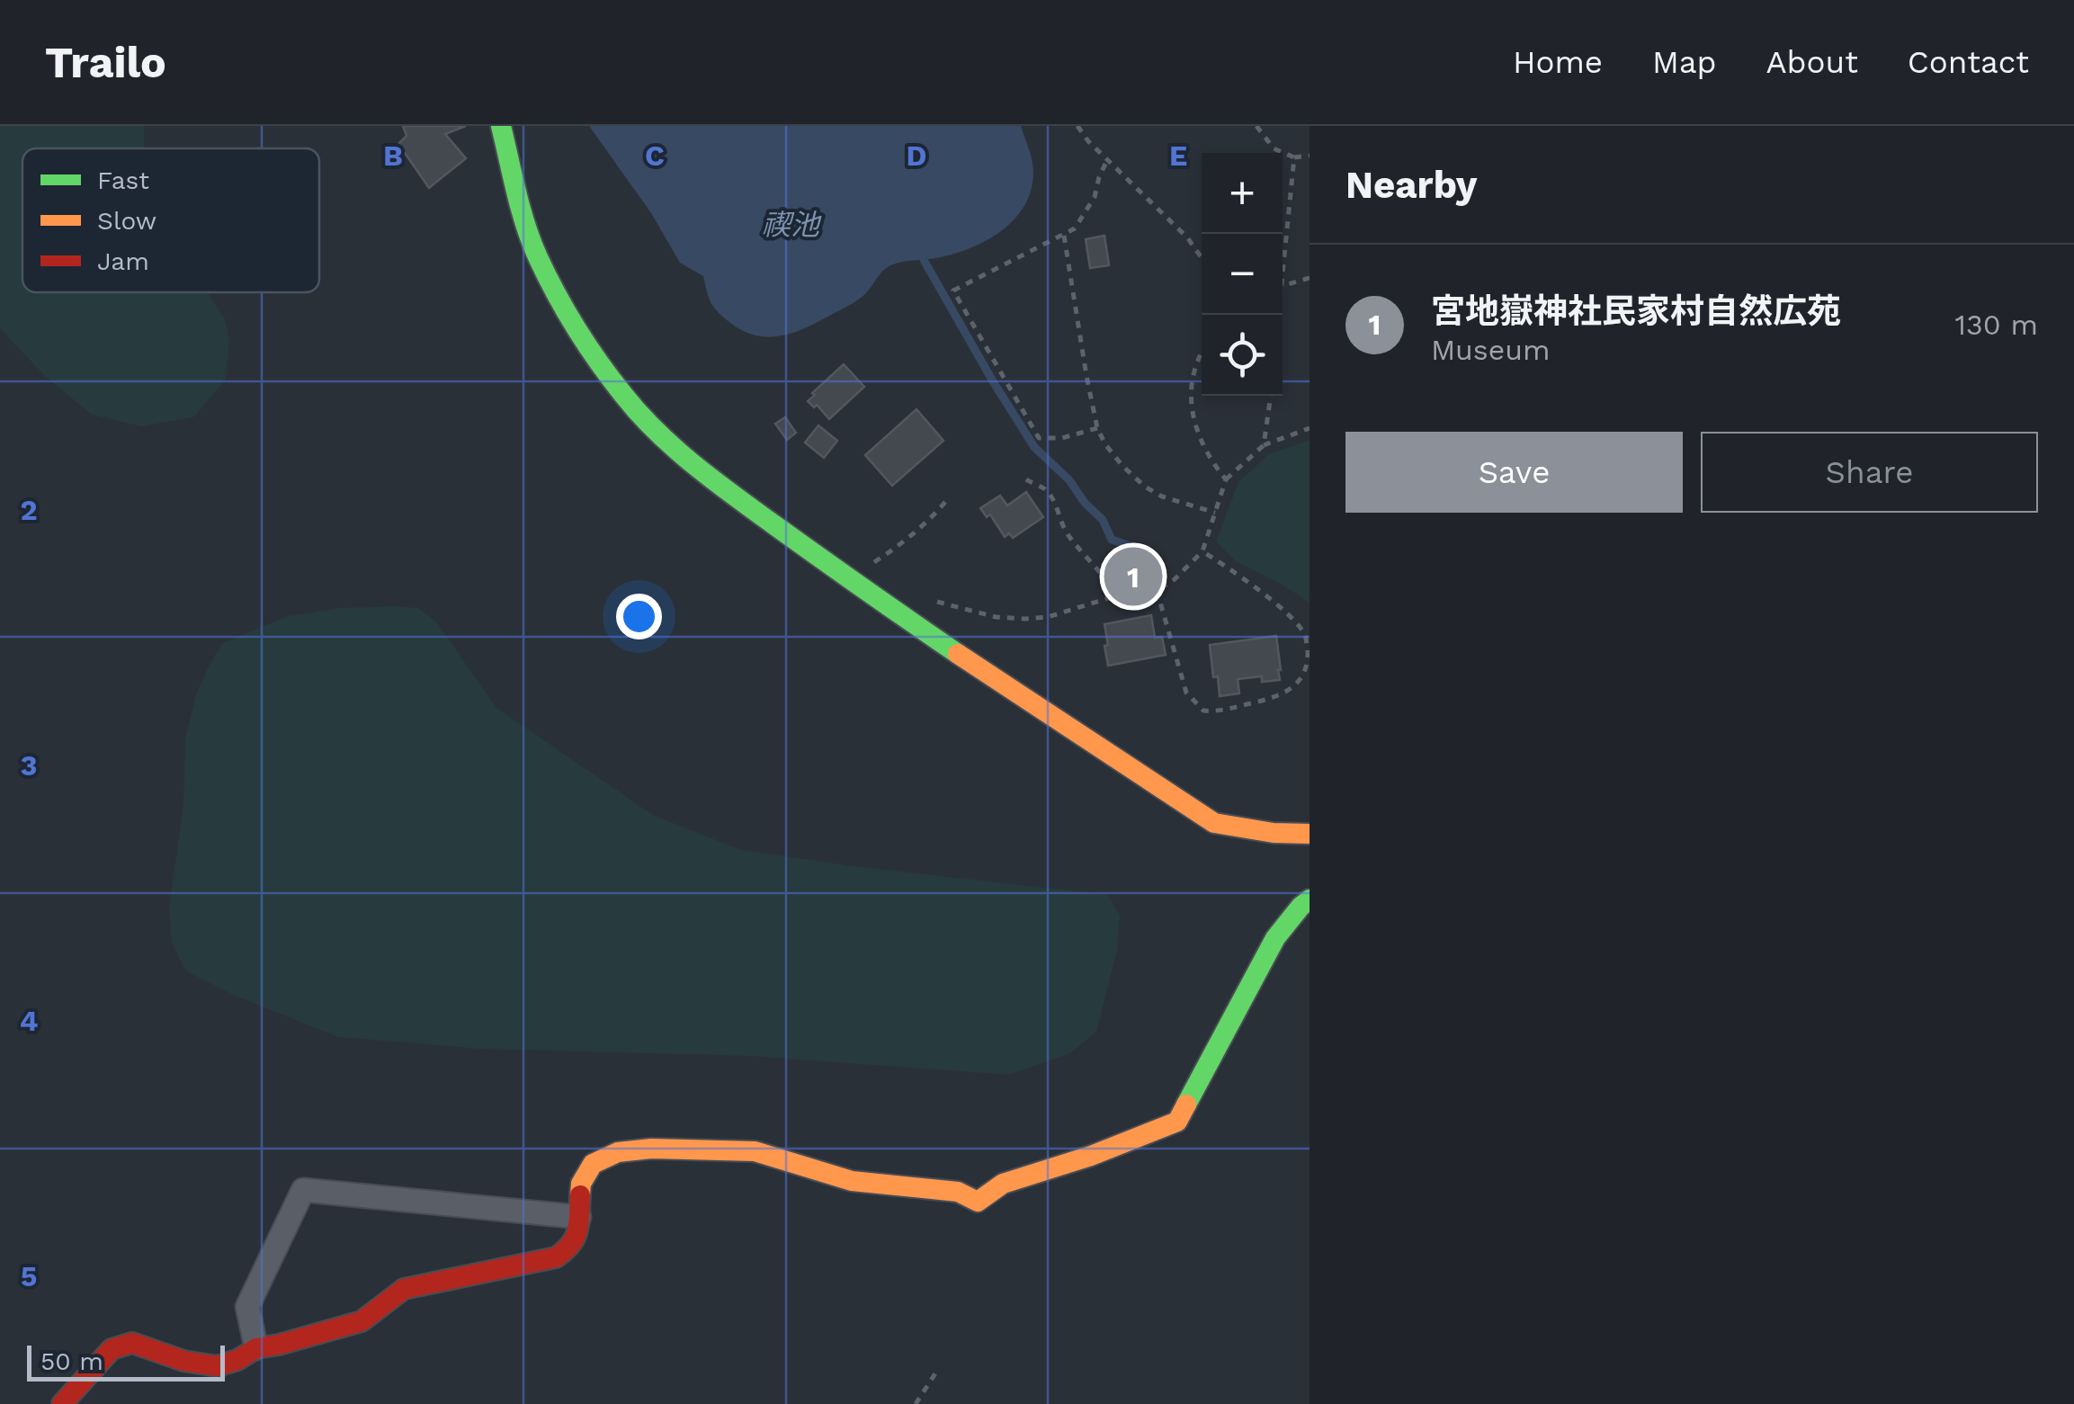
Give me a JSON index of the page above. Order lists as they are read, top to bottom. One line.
{"water":["禊池"],"legend":["Fast","Slow","Jam"],"scale_bar":"50 m","page":{"header":"Trailo","nav":["Home","Map","About","Contact"],"heading":"Nearby","map_buttons":["+","−"],"list":[{"mark":"1","name":"宮地嶽神社民家村自然広苑","note":"Museum","value":"130 m"}],"buttons":["Save","Share"],"pins":"1","scale":"50 m"},"grid":{"columns":["B","C","D","E"],"rows":["2","3","4","5"]}}
